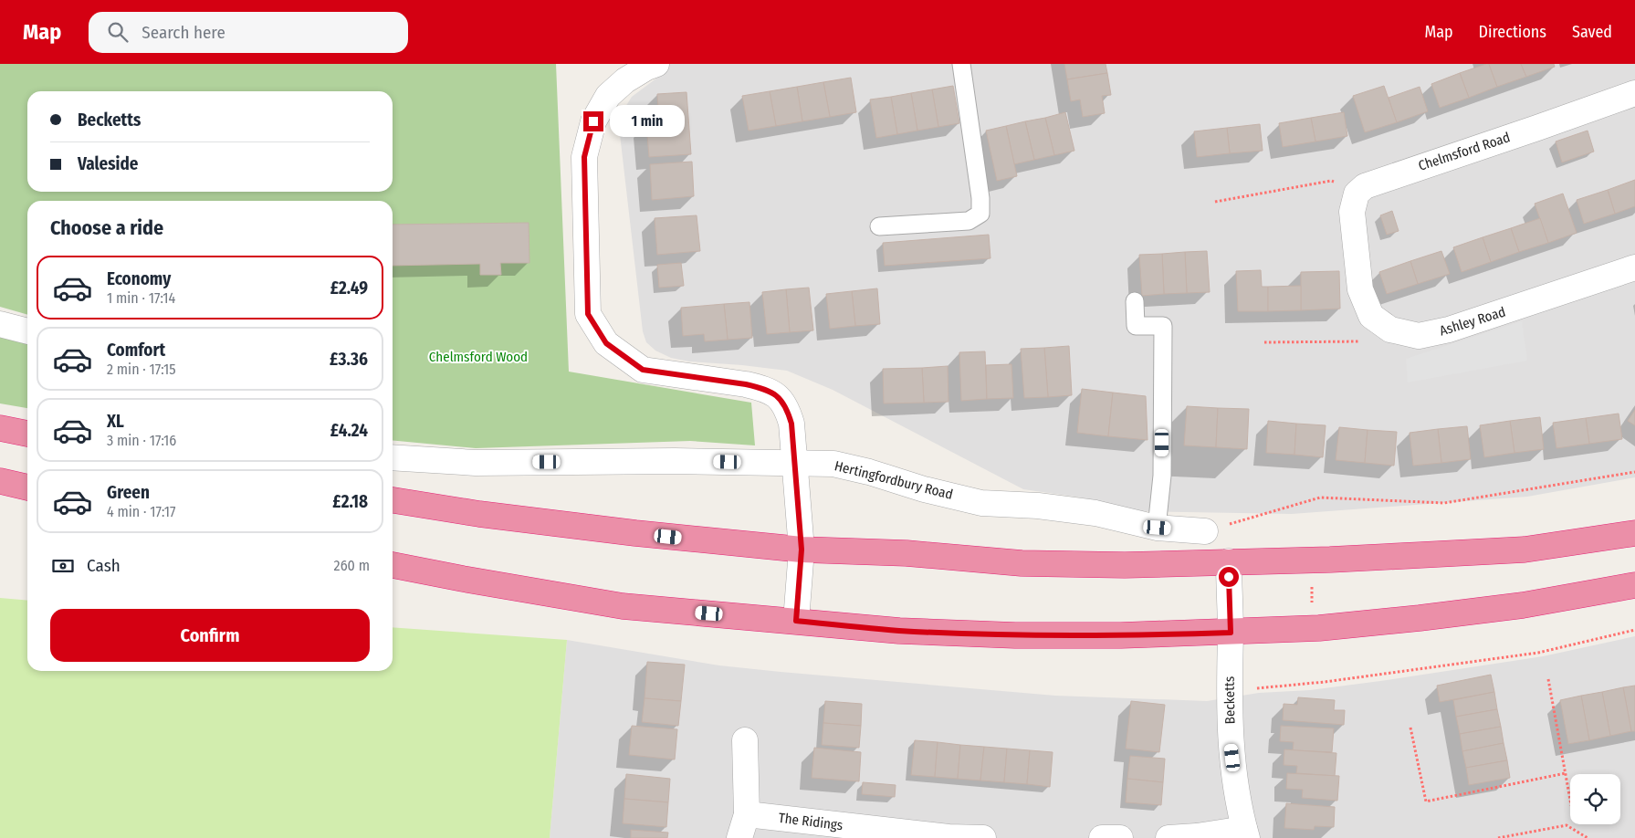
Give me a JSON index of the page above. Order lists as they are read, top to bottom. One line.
{"streets":{"street":["Chelmsford Road","Ashley Road","Hertingfordbury Road","Becketts","The Ridings"]},"crossings":[["Chelmsford Road","Ashley Road"]],"parks":["Chelmsford Wood"],"page":{"header":"Map","search":"Search here","nav":["Map","Directions","Saved"],"banner":["Becketts","Valeside"],"bubble":"1 min","heading":"Choose a ride","list":[{"name":"Economy","note":"1 min · 17:14","value":"£2.49"},{"name":"Comfort","note":"2 min · 17:15","value":"£3.36"},{"name":"XL","note":"3 min · 17:16","value":"£4.24"},{"name":"Green","note":"4 min · 17:17","value":"£2.18"}],"pay":["Cash","260 m"],"buttons":"Confirm"}}
